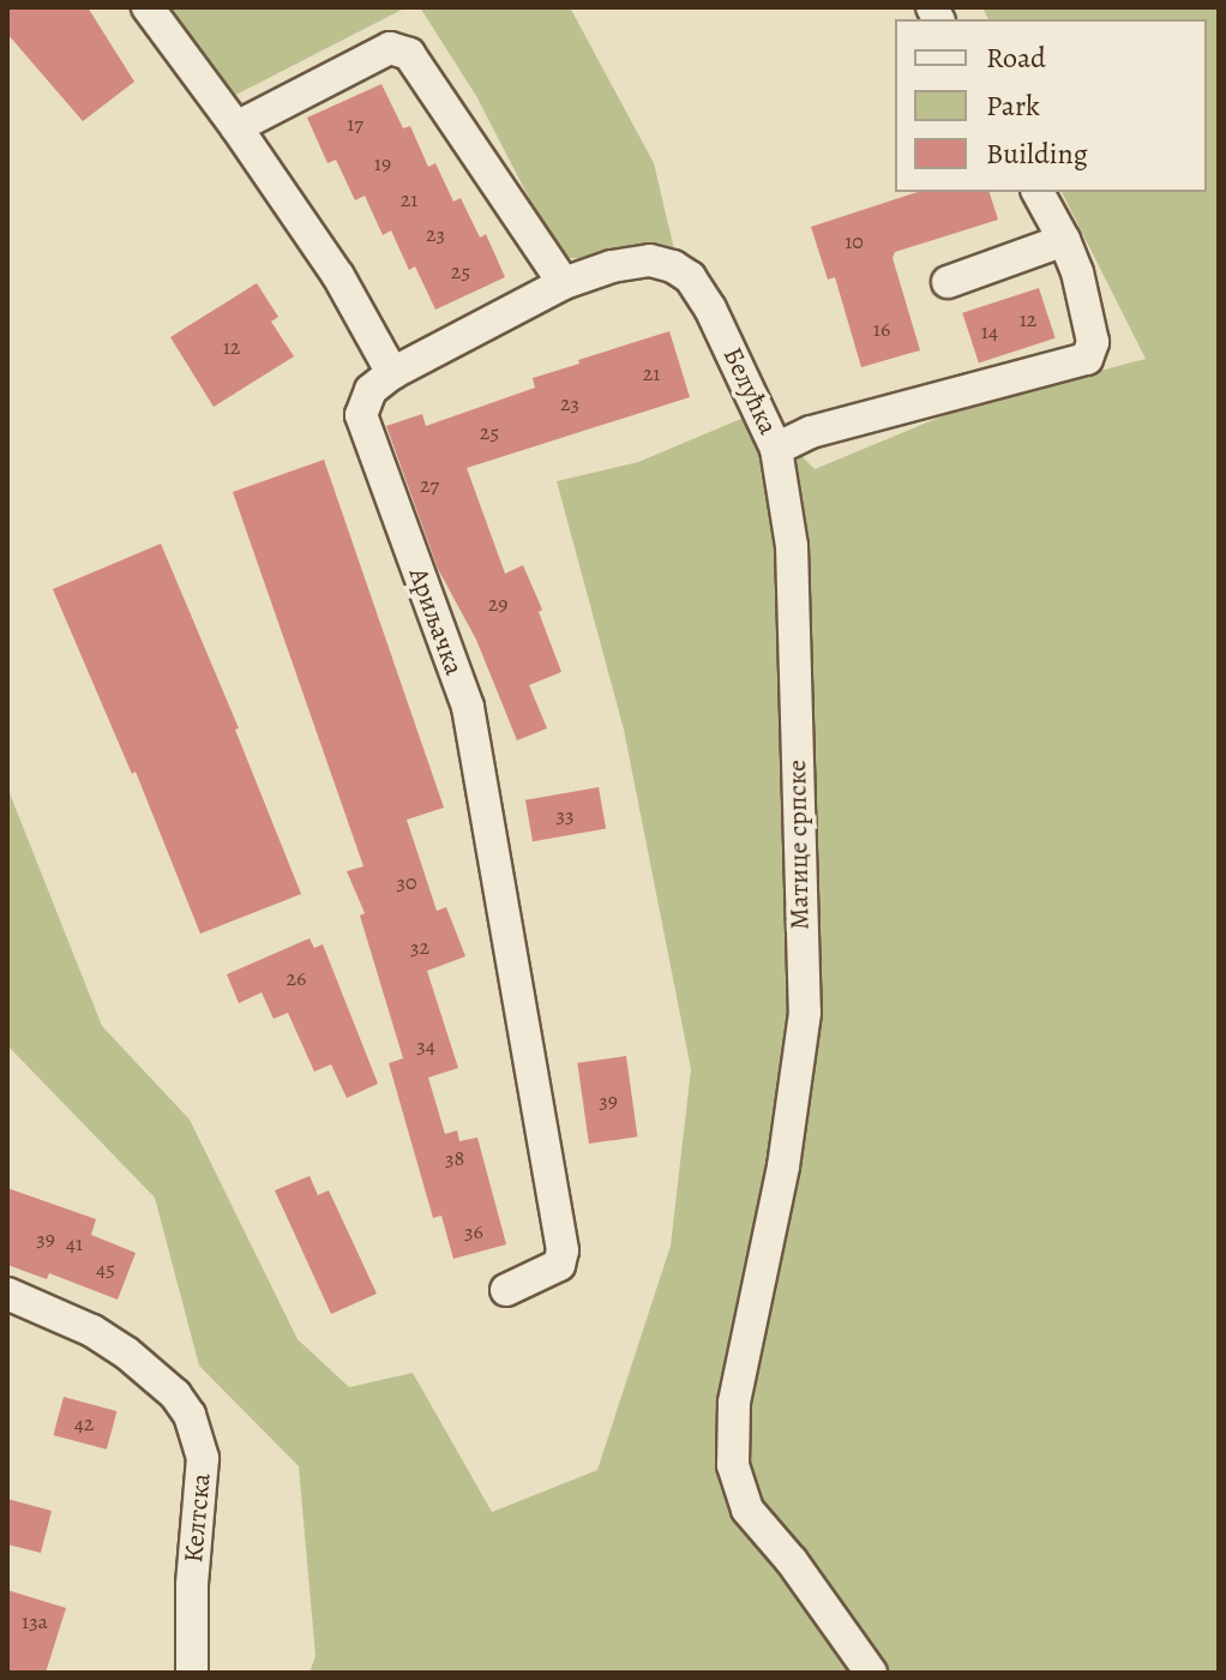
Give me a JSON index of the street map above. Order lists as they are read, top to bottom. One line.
{"streets":{"street":["Белућка","Ариљачка","Матице српске","Келтска"]},"crossings":[["Белућка","Ариљачка"],["Белућка","Матице српске"]],"house_numbers":["17","19","21","23","10","25","12","16","14","12","21","23","25","27","29","33","30","32","26","34","39","38","36","39","41","45","42","13a"],"legend":["Road","Park","Building"]}
